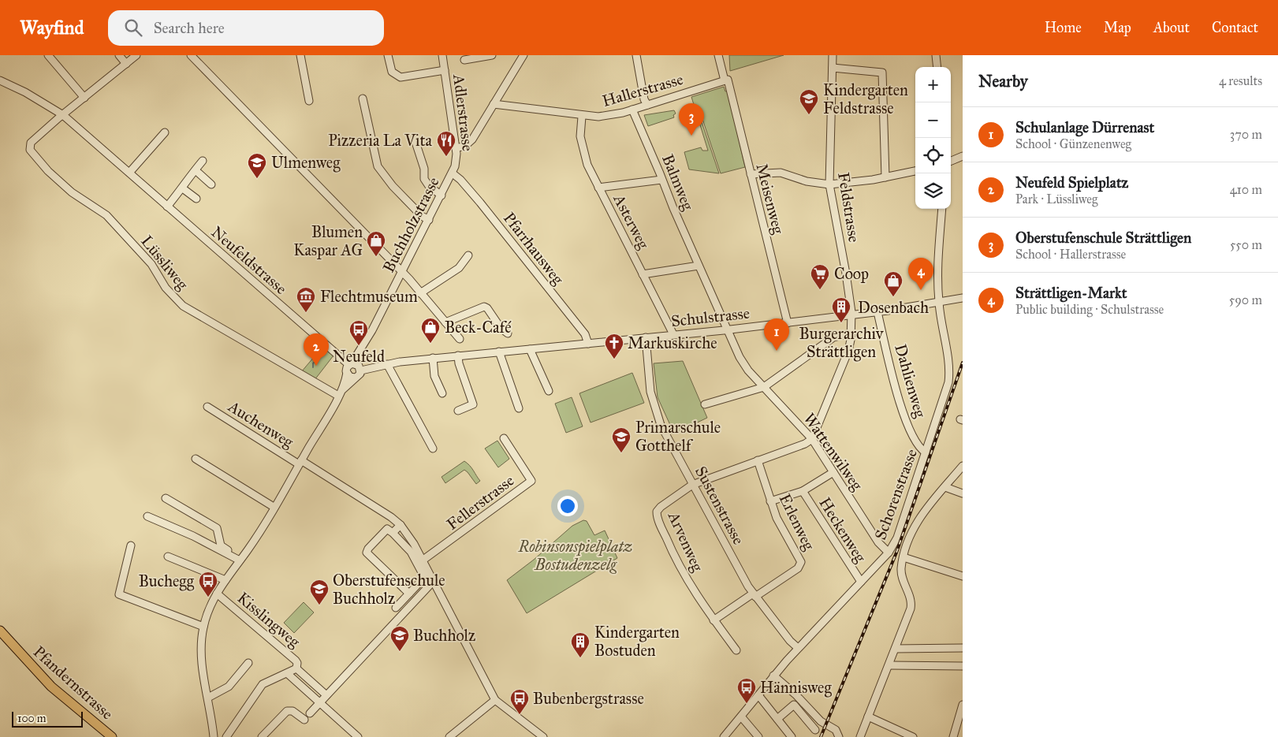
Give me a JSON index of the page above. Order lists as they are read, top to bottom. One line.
{"streets":{"main road":["Pfandernstrasse"],"street":["Hallerstrasse","Adlerstrasse","Balmweg","Meisenweg","Feldstrasse","Asterweg","Buchholzstrasse","Pfarrhausweg","Neufeldstrasse","Lüssliweg","Schulstrasse","Dahlienweg","Auchenweg","Wattenwilweg","Schorenstrasse","Fellerstrasse","Sustenstrasse","Erlenweg","Heckenweg","Arvenweg","Kisslingweg"]},"crossings":[["Hallerstrasse","Balmweg"],["Hallerstrasse","Meisenweg"],["Hallerstrasse","Asterweg"],["Adlerstrasse","Buchholzstrasse"],["Adlerstrasse","Pfarrhausweg"],["Balmweg","Schulstrasse"],["Balmweg","Wattenwilweg"],["Meisenweg","Schulstrasse"],["Feldstrasse","Schulstrasse"],["Feldstrasse","Wattenwilweg"],["Feldstrasse","Arvenweg"],["Asterweg","Schulstrasse"],["Buchholzstrasse","Pfarrhausweg"],["Buchholzstrasse","Neufeldstrasse"],["Buchholzstrasse","Schulstrasse"],["Pfarrhausweg","Schulstrasse"],["Neufeldstrasse","Lüssliweg"],["Neufeldstrasse","Schulstrasse"],["Schulstrasse","Dahlienweg"],["Schulstrasse","Wattenwilweg"],["Schulstrasse","Schorenstrasse"],["Schulstrasse","Sustenstrasse"],["Dahlienweg","Schorenstrasse"],["Auchenweg","Fellerstrasse"],["Wattenwilweg","Schorenstrasse"],["Wattenwilweg","Heckenweg"],["Wattenwilweg","Arvenweg"],["Schorenstrasse","Sustenstrasse"],["Schorenstrasse","Heckenweg"],["Sustenstrasse","Erlenweg"],["Sustenstrasse","Arvenweg"],["Erlenweg","Heckenweg"],["Erlenweg","Arvenweg"]],"parks":["Robinsonspielplatz Bostudenzelg"],"places":{"school or university":["Kindergarten Feldstrasse","Ulmenweg","Primarschule Gotthelf","Oberstufenschule Buchholz","Buchholz"],"restaurant":["Pizzeria La Vita"],"shop":["Blumen Kaspar AG","Dosenbach","Beck-Café"],"supermarket":["Coop"],"museum":["Flechtmuseum"],"building":["Burgerarchiv Strättligen","Kindergarten Bostuden"],"bus stop":["Neufeld","Buchegg","Hännisweg","Bubenbergstrasse"],"church":["Markuskirche"]},"scale_bar":"100 m","page":{"header":"Wayfind","search":"Search here","nav":["Home","Map","About","Contact"],"heading":["Nearby","4 results"],"map_buttons":["+","−"],"pins":["3","4","1","2"],"list":[{"mark":"1","name":"Schulanlage Dürrenast","note":"School · Günzenenweg","value":"370 m"},{"mark":"2","name":"Neufeld Spielplatz","note":"Park · Lüssliweg","value":"410 m"},{"mark":"3","name":"Oberstufenschule Strättligen","note":"School · Hallerstrasse","value":"550 m"},{"mark":"4","name":"Strättligen-Markt","note":"Public building · Schulstrasse","value":"590 m"}],"scale":"100 m"}}
